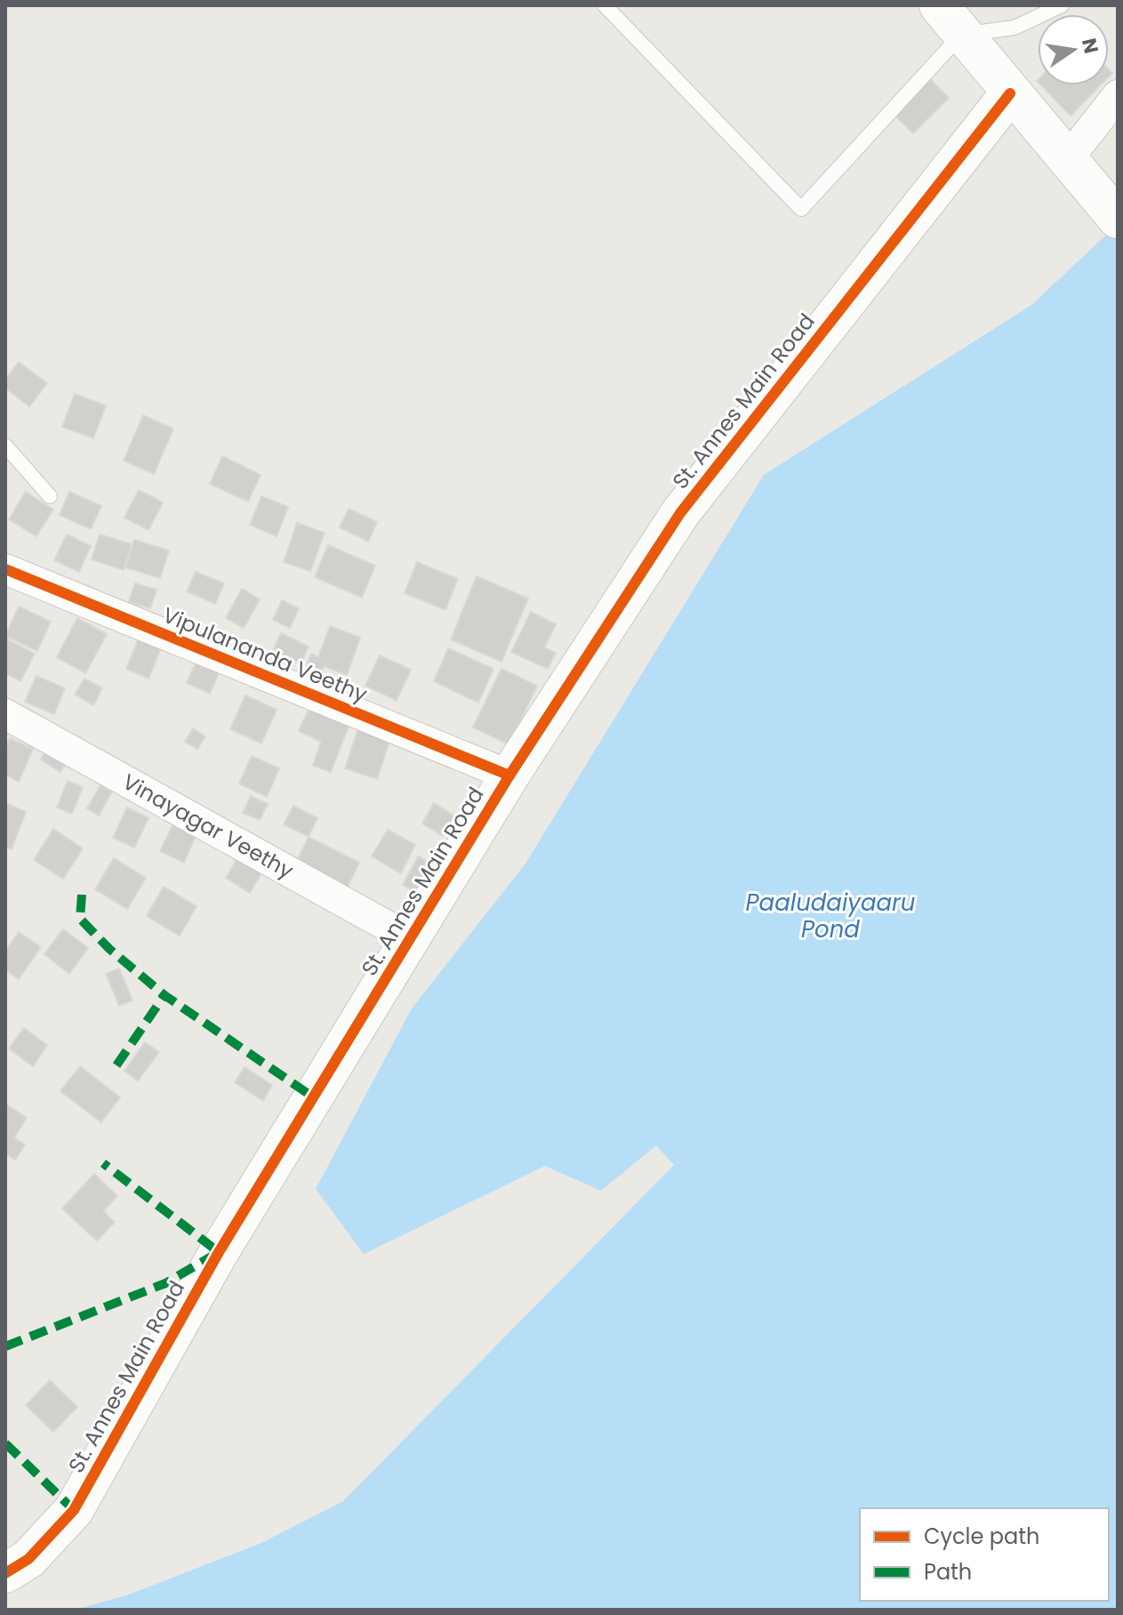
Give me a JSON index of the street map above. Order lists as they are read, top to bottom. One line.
{"streets":{"street":["St. Annes Main Road","Vipulananda Veethy","Vinayagar Veethy"]},"crossings":[["St. Annes Main Road","Vipulananda Veethy"],["St. Annes Main Road","Vinayagar Veethy"]],"water":["Paaludaiyaaru Pond"],"legend":["Cycle path","Path"],"north":"right"}
